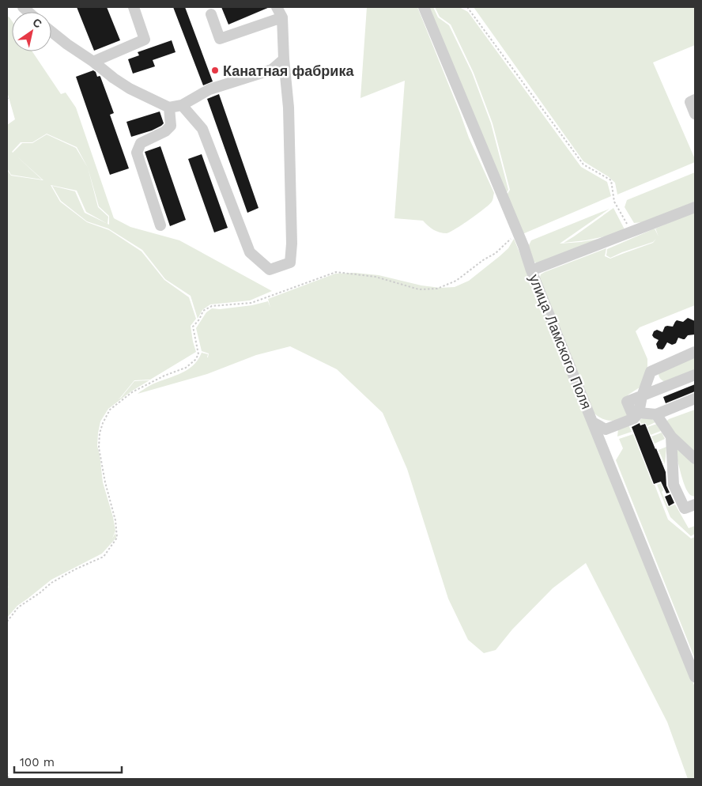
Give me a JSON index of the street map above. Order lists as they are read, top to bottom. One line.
{"streets":{"street":["улица Ламского Поля"]},"places":["Канатная фабрика"],"scale_bar":"100 m","north":"top right"}
